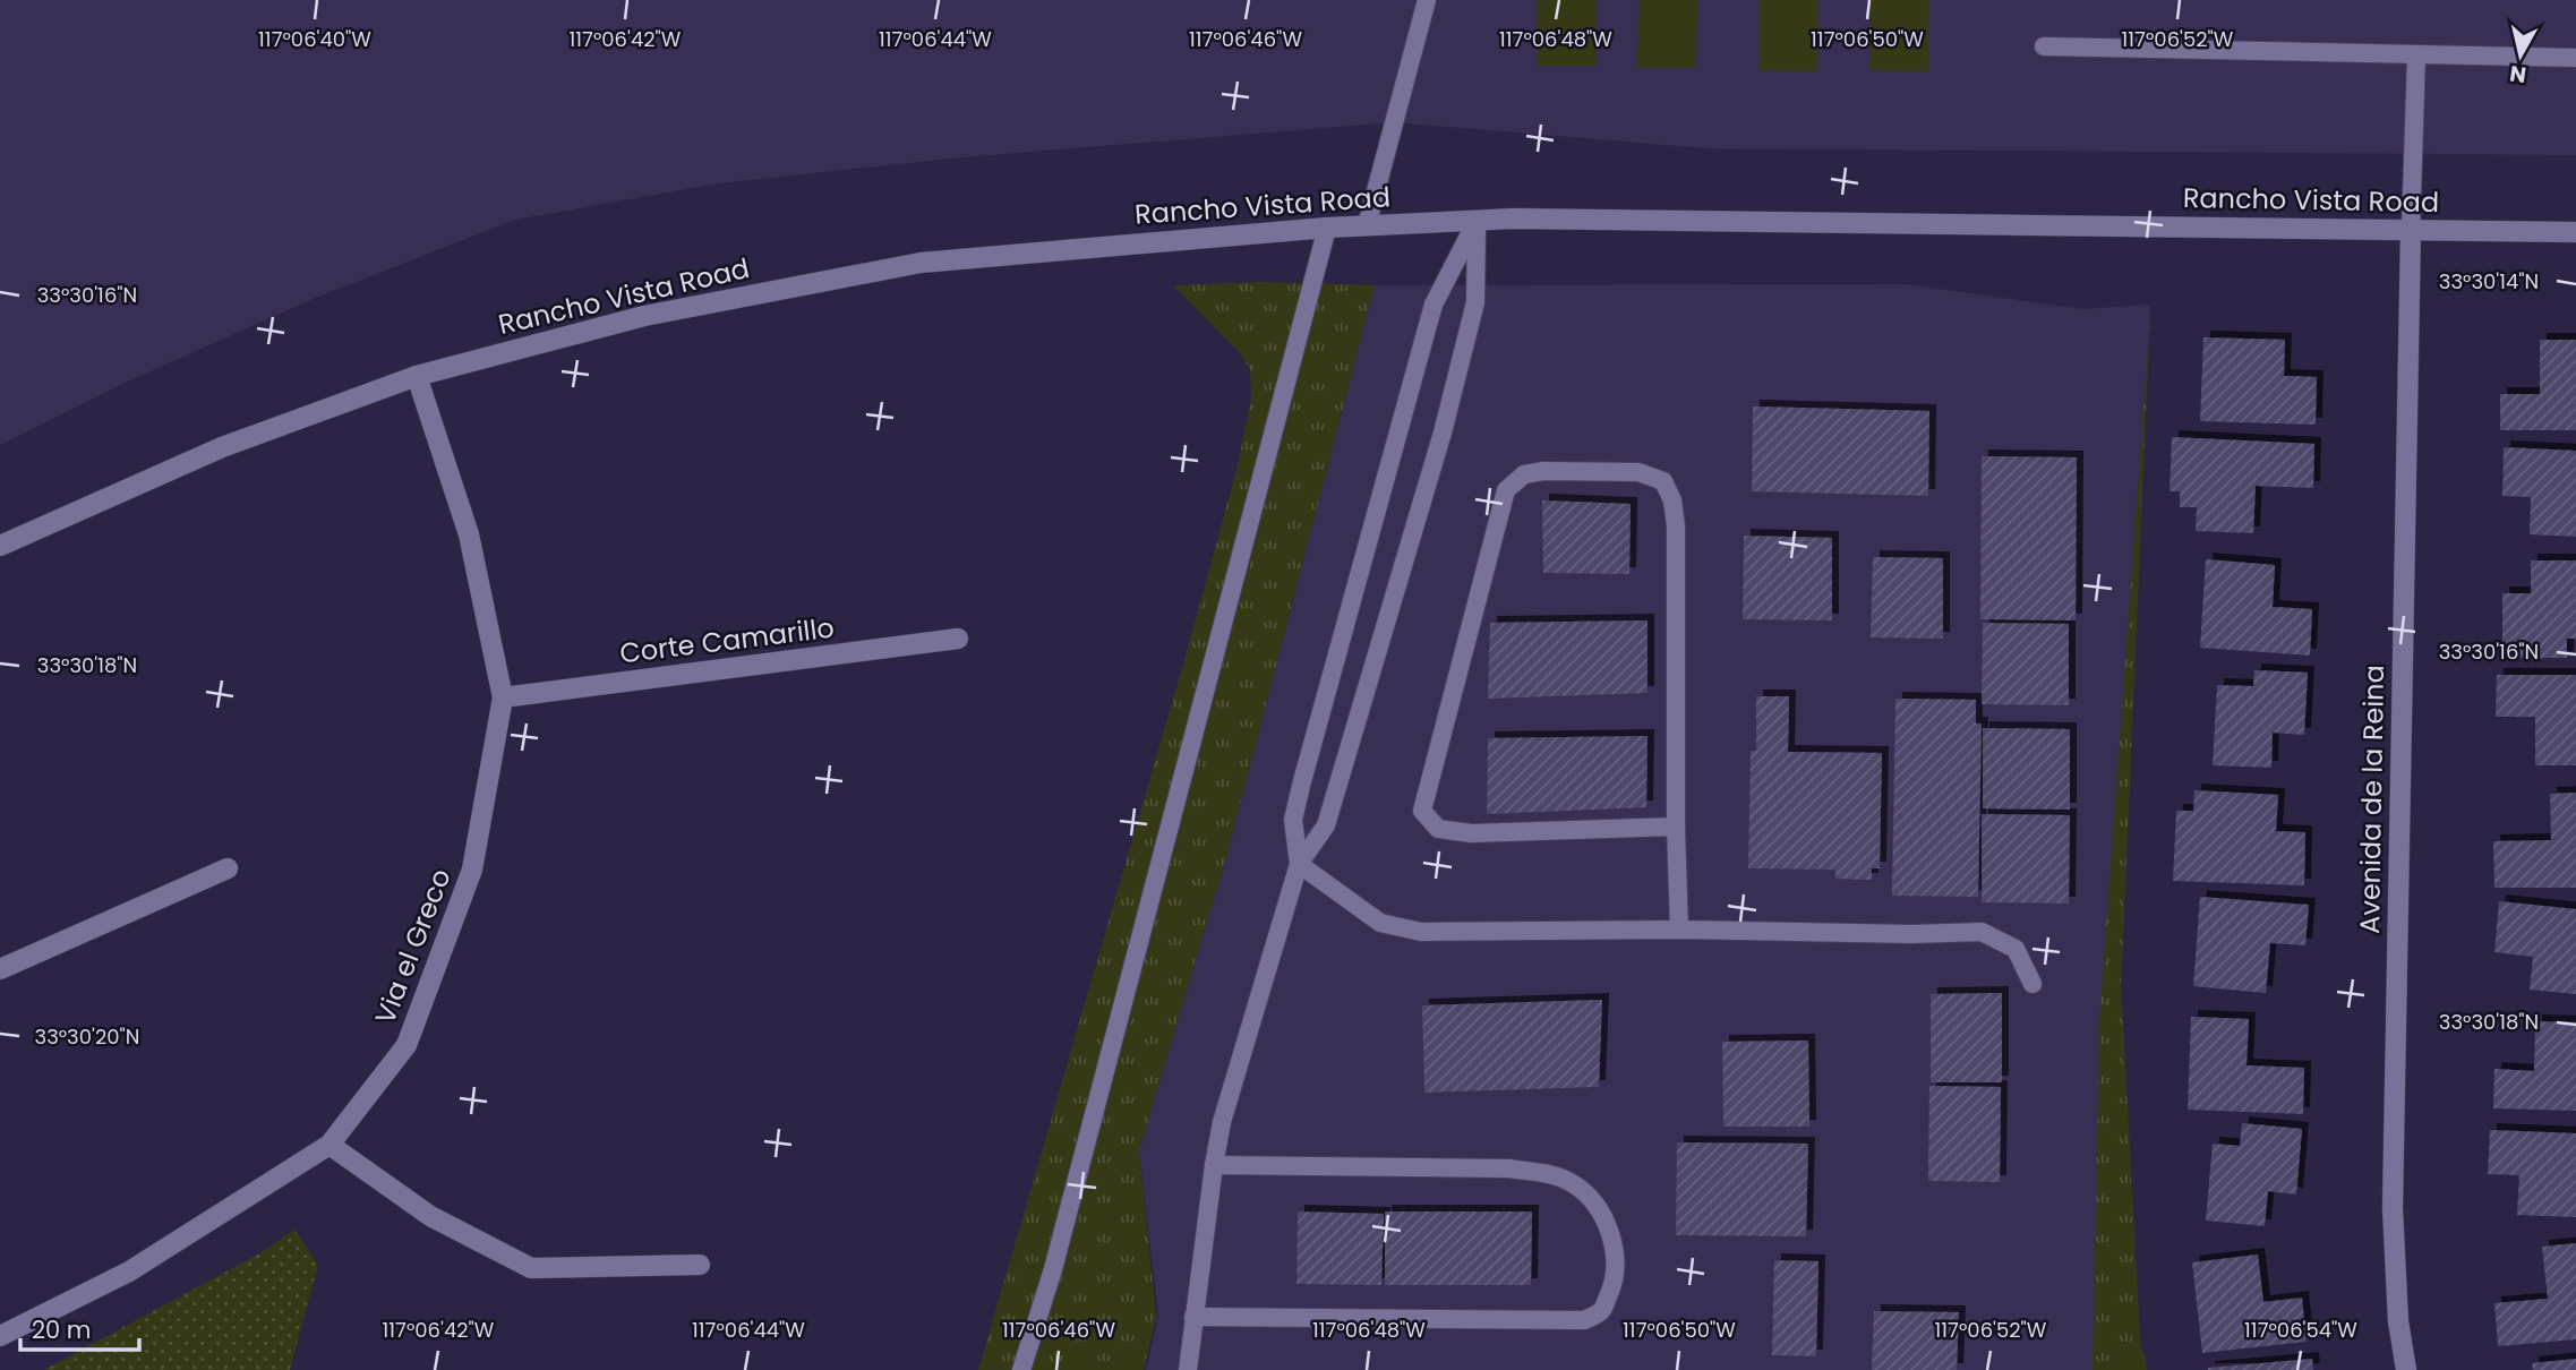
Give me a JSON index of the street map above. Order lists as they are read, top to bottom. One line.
{"streets":{"street":["Rancho Vista Road","Corte Camarillo","Avenida de la Reina","Via el Greco"]},"crossings":[["Rancho Vista Road","Avenida de la Reina"],["Rancho Vista Road","Via el Greco"],["Corte Camarillo","Via el Greco"]],"scale_bar":"20 m","north":"bottom","coordinates":["117°06'40\"W","117°06'42\"W","117°06'44\"W","117°06'46\"W","117°06'48\"W","117°06'50\"W","117°06'52\"W","33°30'14\"N","33°30'16\"N","33°30'18\"N","33°30'20\"N","117°06'54\"W"]}
